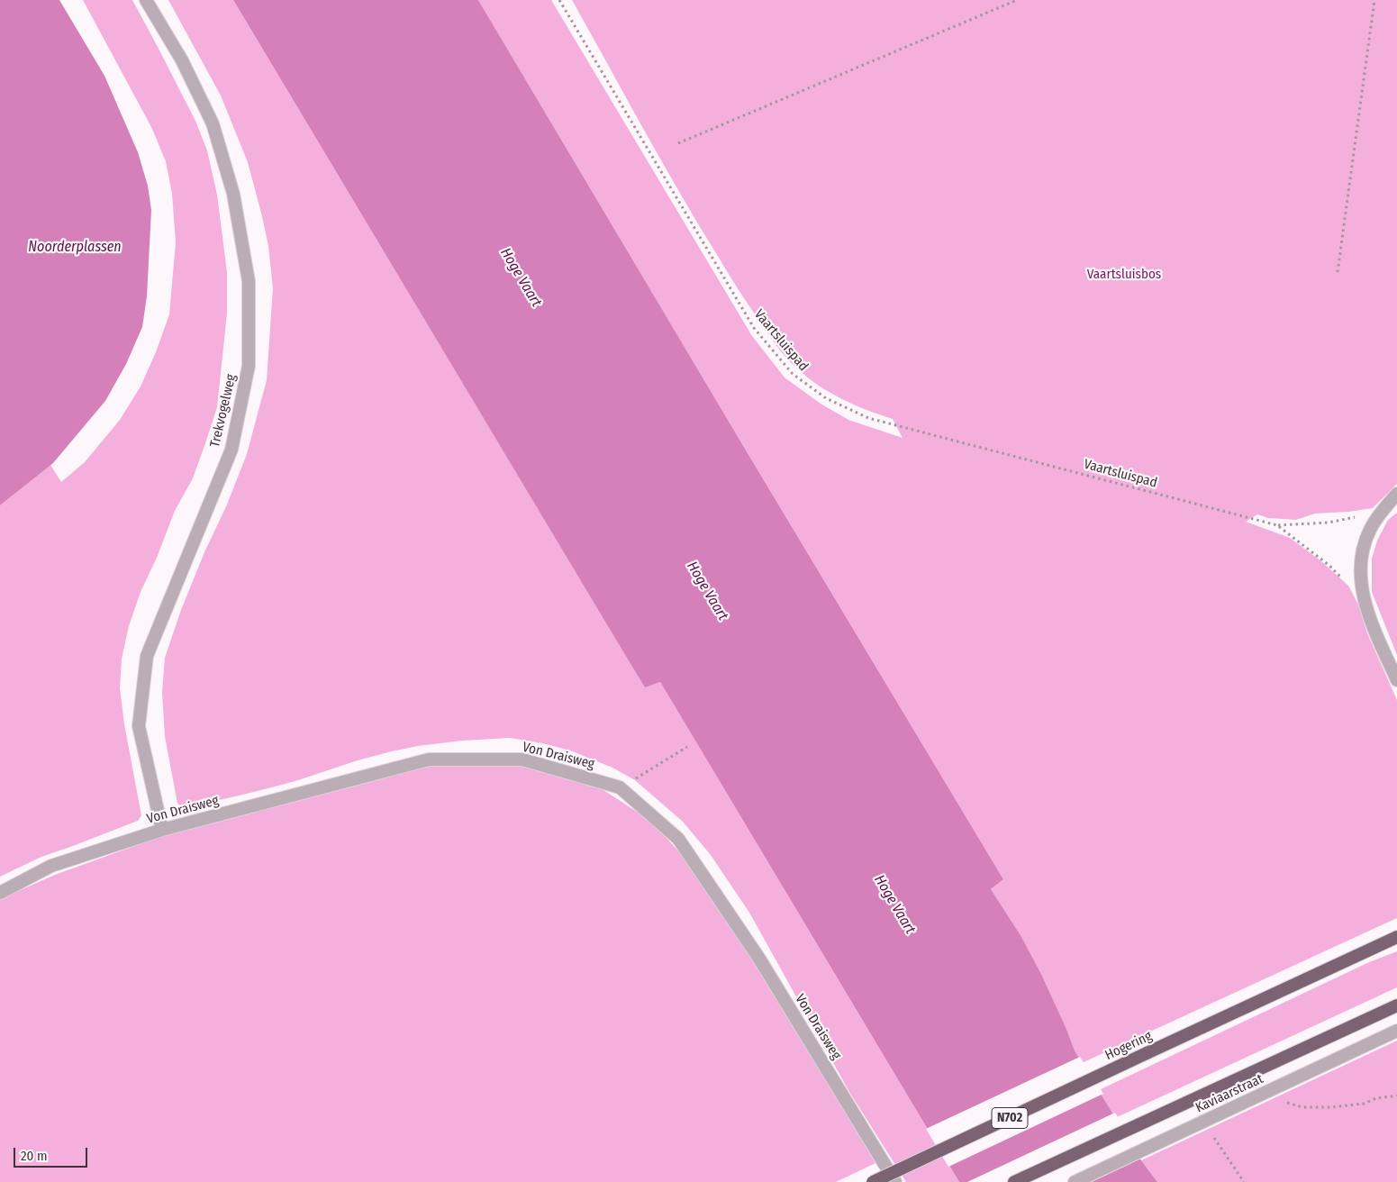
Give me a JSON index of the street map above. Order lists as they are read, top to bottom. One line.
{"streets":{"highway":["Hogering","N702"],"street":["Trekvogelweg","Von Draisweg","Kaviaarstraat"],"path":["Vaartsluispad"]},"crossings":[["Trekvogelweg","Von Draisweg"]],"water":["Noorderplassen","Hoge Vaart"],"parks":["Vaartsluisbos"],"scale_bar":"20 m"}
